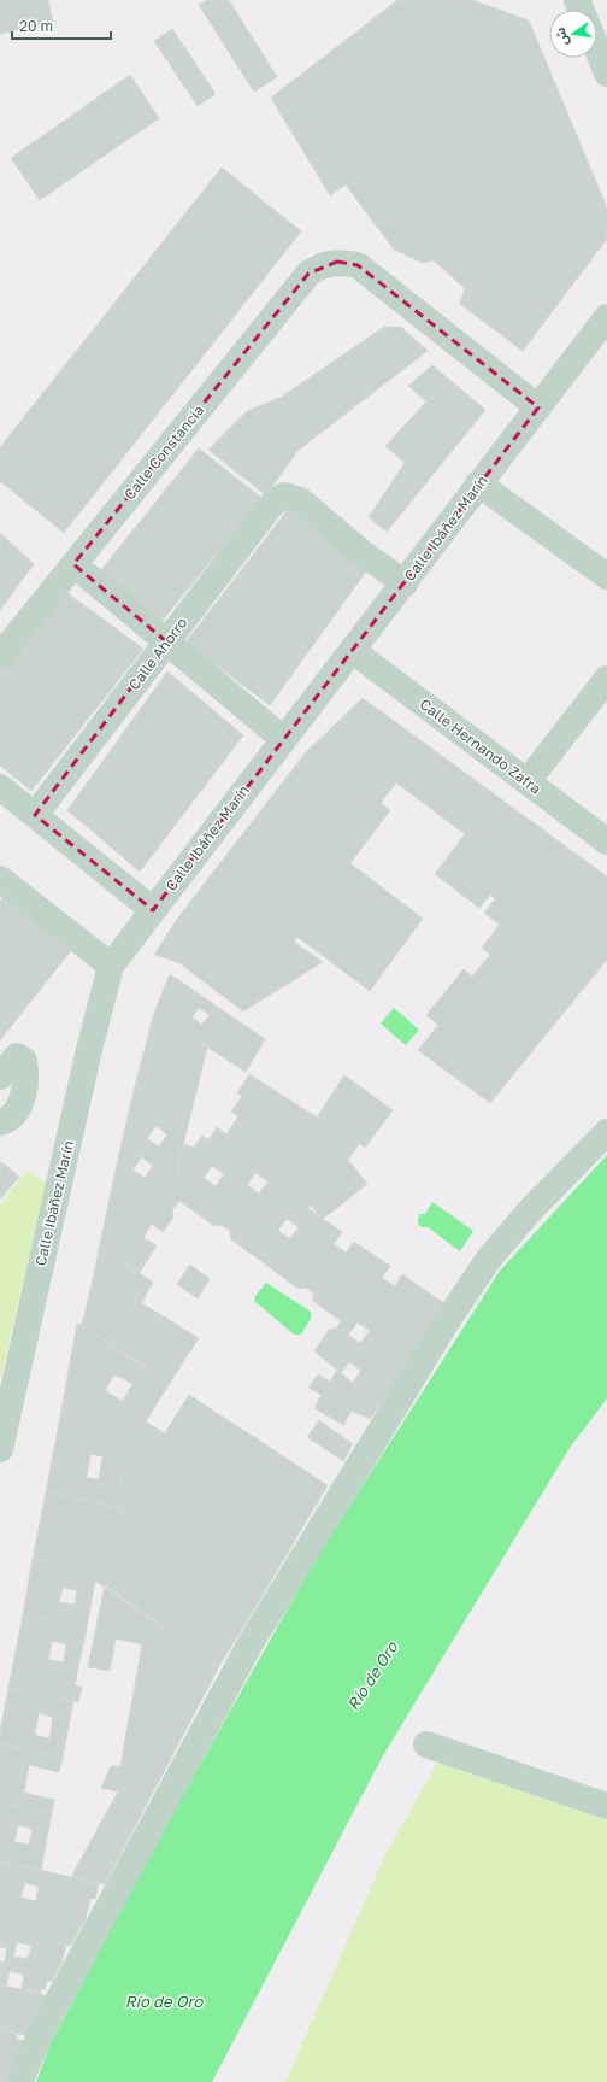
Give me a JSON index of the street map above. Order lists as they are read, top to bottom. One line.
{"streets":{"street":["Calle Constancia","Calle Ibáñez Marín","Calle Ahorro","Calle Hernando Zafra"]},"crossings":[["Calle Constancia","Calle Ibáñez Marín"],["Calle Ibáñez Marín","Calle Ahorro"],["Calle Ibáñez Marín","Calle Hernando Zafra"]],"water":["Río de Oro"],"scale_bar":"20 m","north":"left"}
